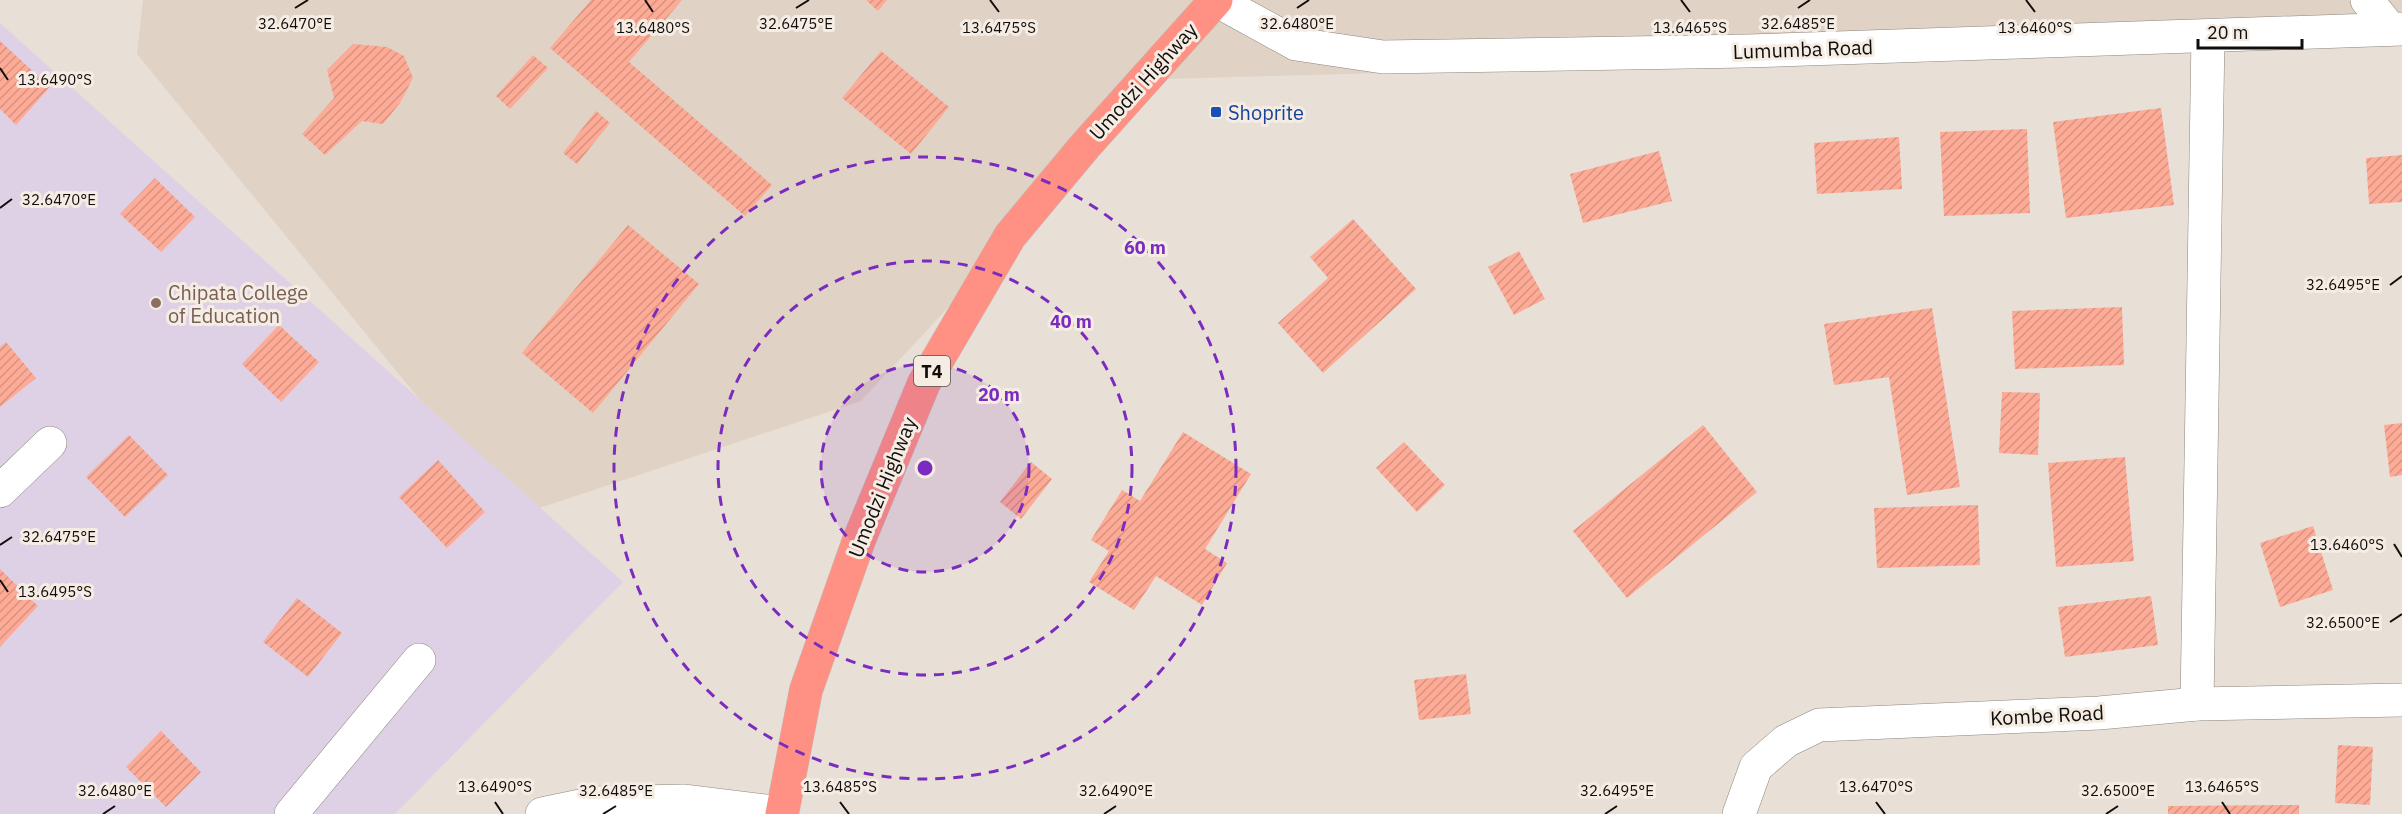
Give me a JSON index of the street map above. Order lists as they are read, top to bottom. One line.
{"streets":{"highway":["Umodzi Highway","T4"],"street":["Lumumba Road","Kombe Road"]},"crossings":[["Lumumba Road","Umodzi Highway"]],"places":{"transit":["Shoprite"],"other":["Chipata College of Education"]},"scale_bar":"20 m","coordinates":["32.6470°E","32.6475°E","32.6485°E","32.6480°E","13.6480°S","13.6475°S","13.6465°S","13.6460°S","13.6490°S","32.6495°E","13.6495°S","32.6500°E","13.6485°S","13.6470°S","32.6490°E"],"rings":["60 m","40 m","20 m"]}
